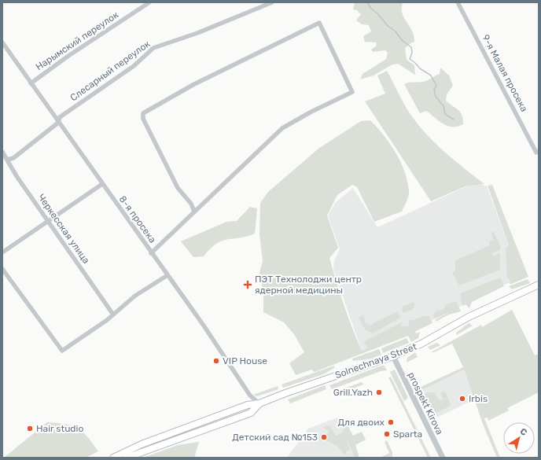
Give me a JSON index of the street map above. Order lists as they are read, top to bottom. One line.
{"streets":{"main road":["Solnechnaya Street"],"street":["Нарымский переулок","Слесарный переулок","9-я Малая просека","8-я просека","Черкесская улица","prospekt Kirova"]},"crossings":[["Нарымский переулок","8-я просека"],["Слесарный переулок","8-я просека"],["Слесарный переулок","Черкесская улица"],["8-я просека","Solnechnaya Street"],["Solnechnaya Street","prospekt Kirova"]],"places":{"health":["ПЭТ Технолоджи центр ядерной медицины"],"other":["VIP House","Grill.Yazh","Irbis","Для двоих","Hair studio","Sparta","Детский сад №153"]},"north":"top right"}
